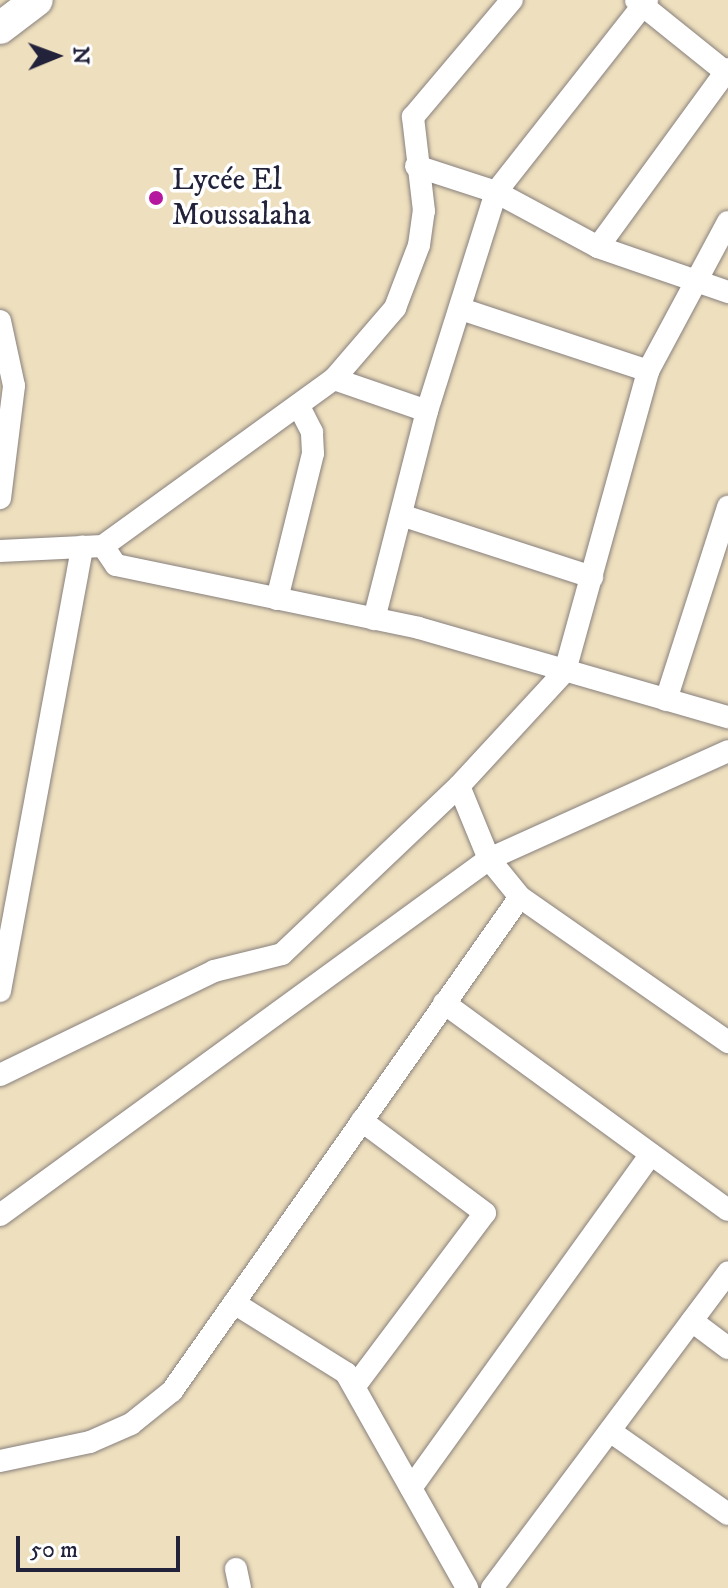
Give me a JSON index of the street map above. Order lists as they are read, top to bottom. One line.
{"places":["Lycée El Moussalaha"],"scale_bar":"50 m","north":"right"}
